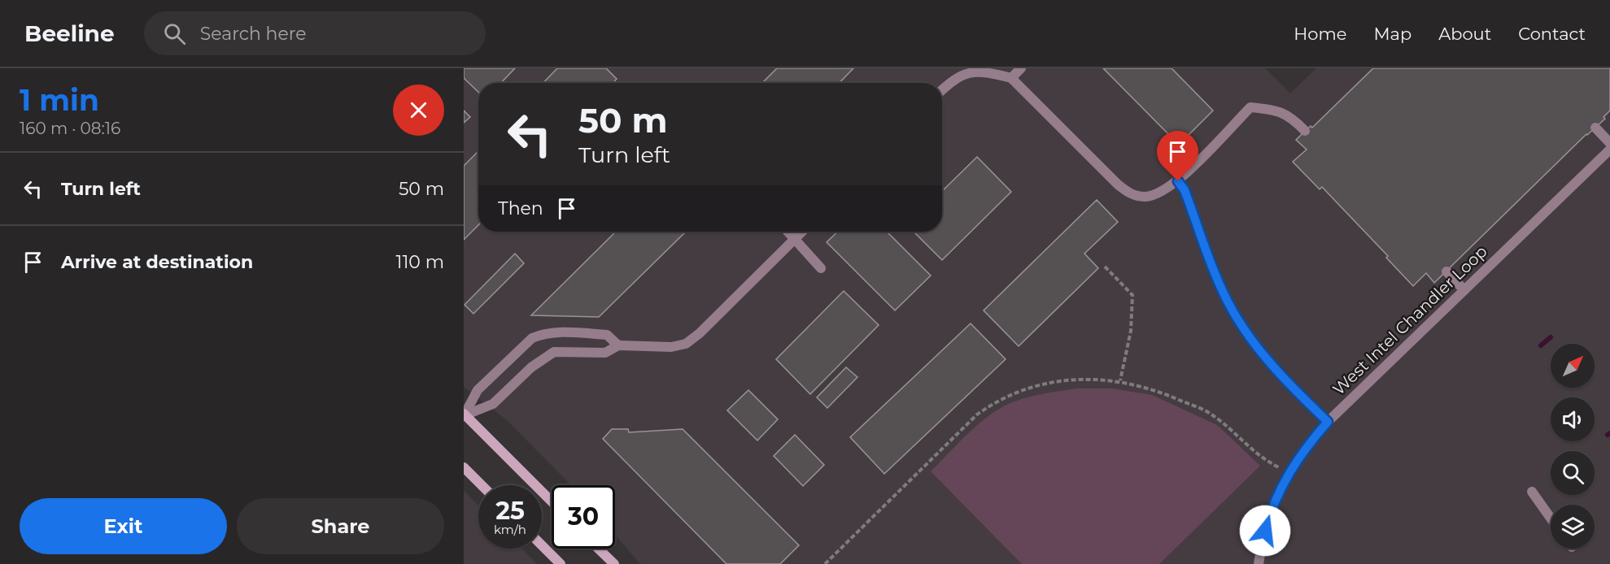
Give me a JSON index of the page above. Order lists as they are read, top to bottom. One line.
{"streets":{"street":["West Intel Chandler Loop"]},"north":"top right","page":{"header":"Beeline","search":"Search here","nav":["Home","Map","About","Contact"],"heading":["1 min","160 m · 08:16"],"turn":["50 m","Turn left"],"list":[{"name":"Turn left","value":"50 m"},{"name":"Arrive at destination","value":"110 m"}],"then":"Then","speed":"25 km/h","limit":"30","buttons":["Exit","Share"]}}
